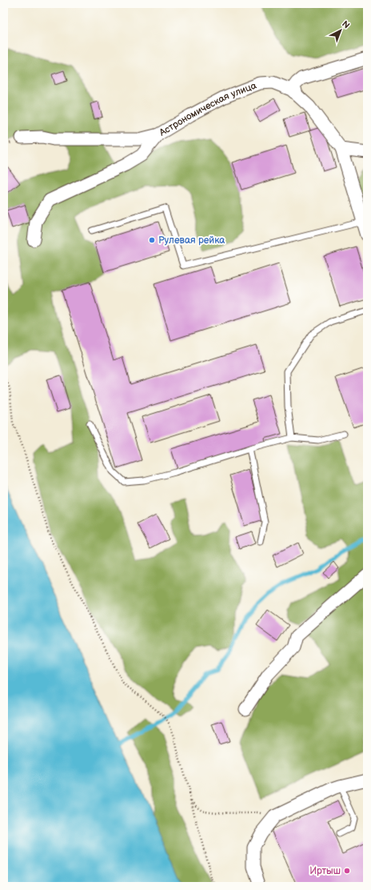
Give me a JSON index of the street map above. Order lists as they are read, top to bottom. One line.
{"streets":{"street":["Астрономическая улица"]},"places":["Рулевая рейка","Иртыш"],"north":"top right"}
